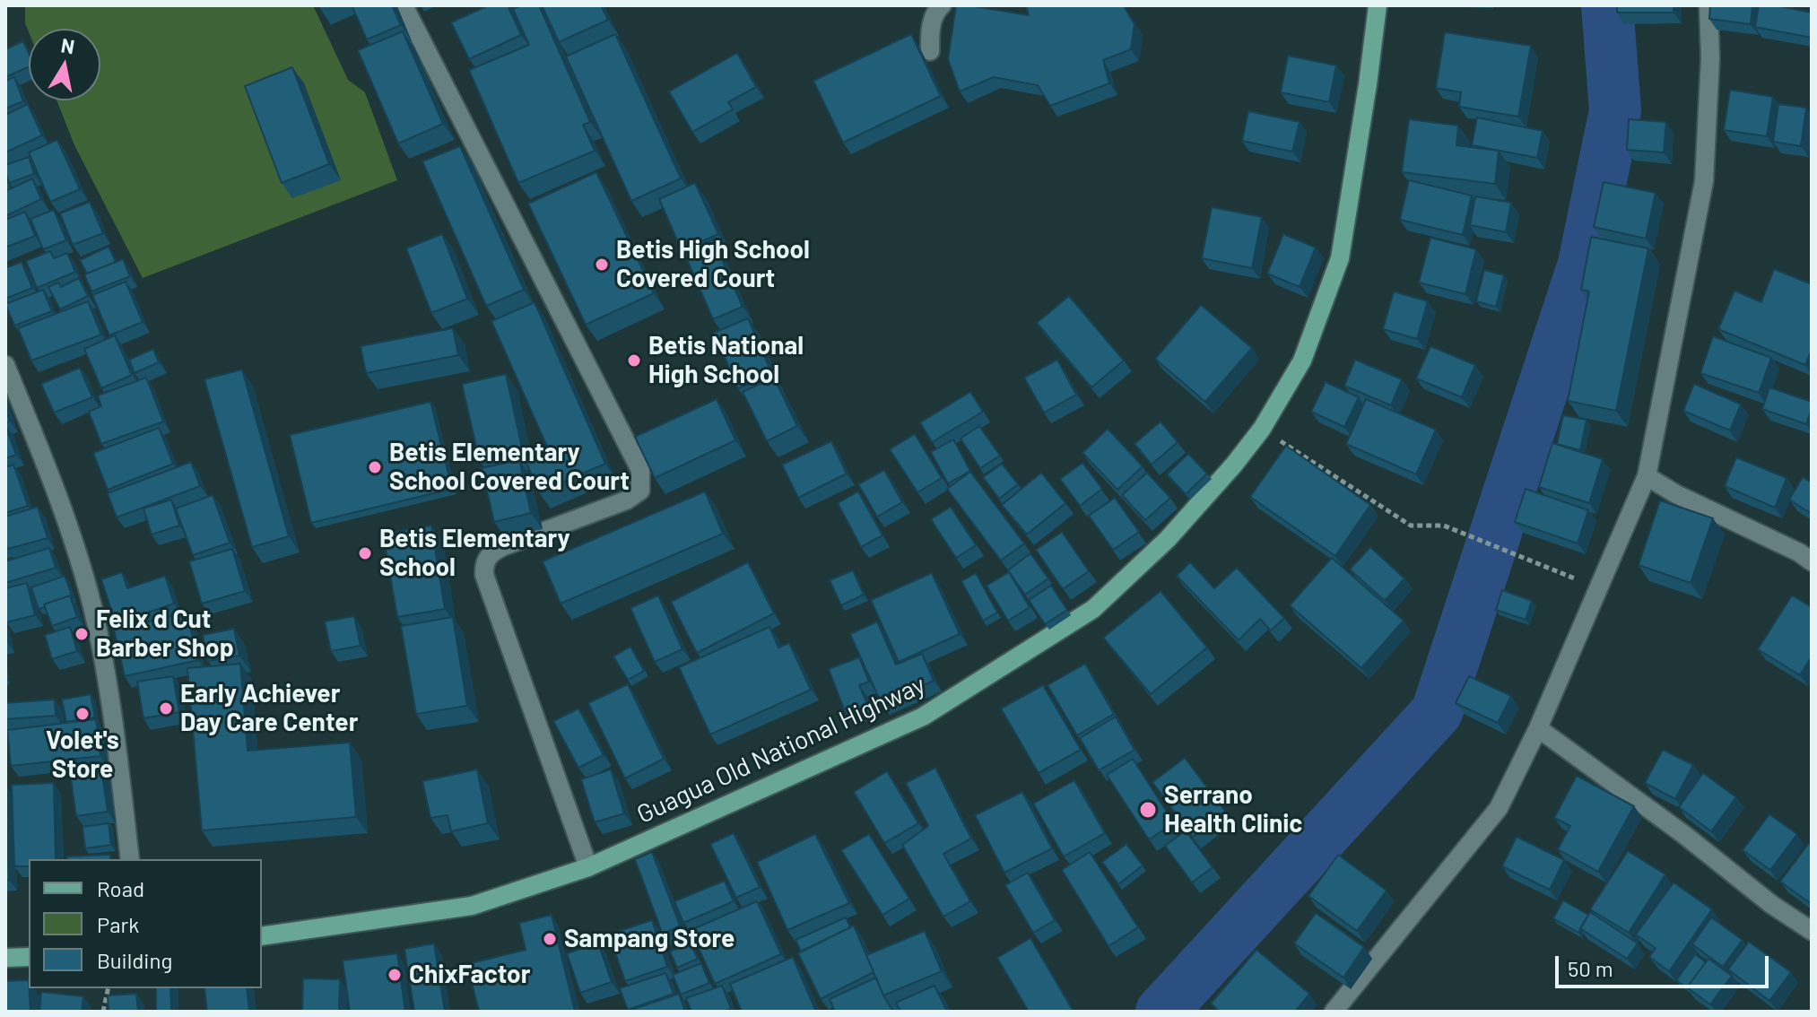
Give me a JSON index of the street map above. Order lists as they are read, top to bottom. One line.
{"streets":{"main road":["Guagua Old National Highway"]},"places":["Betis High School Covered Court","Betis National High School","Betis Elementary School Covered Court","Betis Elementary School","Felix d Cut Barber Shop","Early Achiever Day Care Center","Volet's Store","Serrano Health Clinic","Sampang Store","ChixFactor"],"legend":["Road","Park","Building"],"scale_bar":"50 m","north":"top"}
